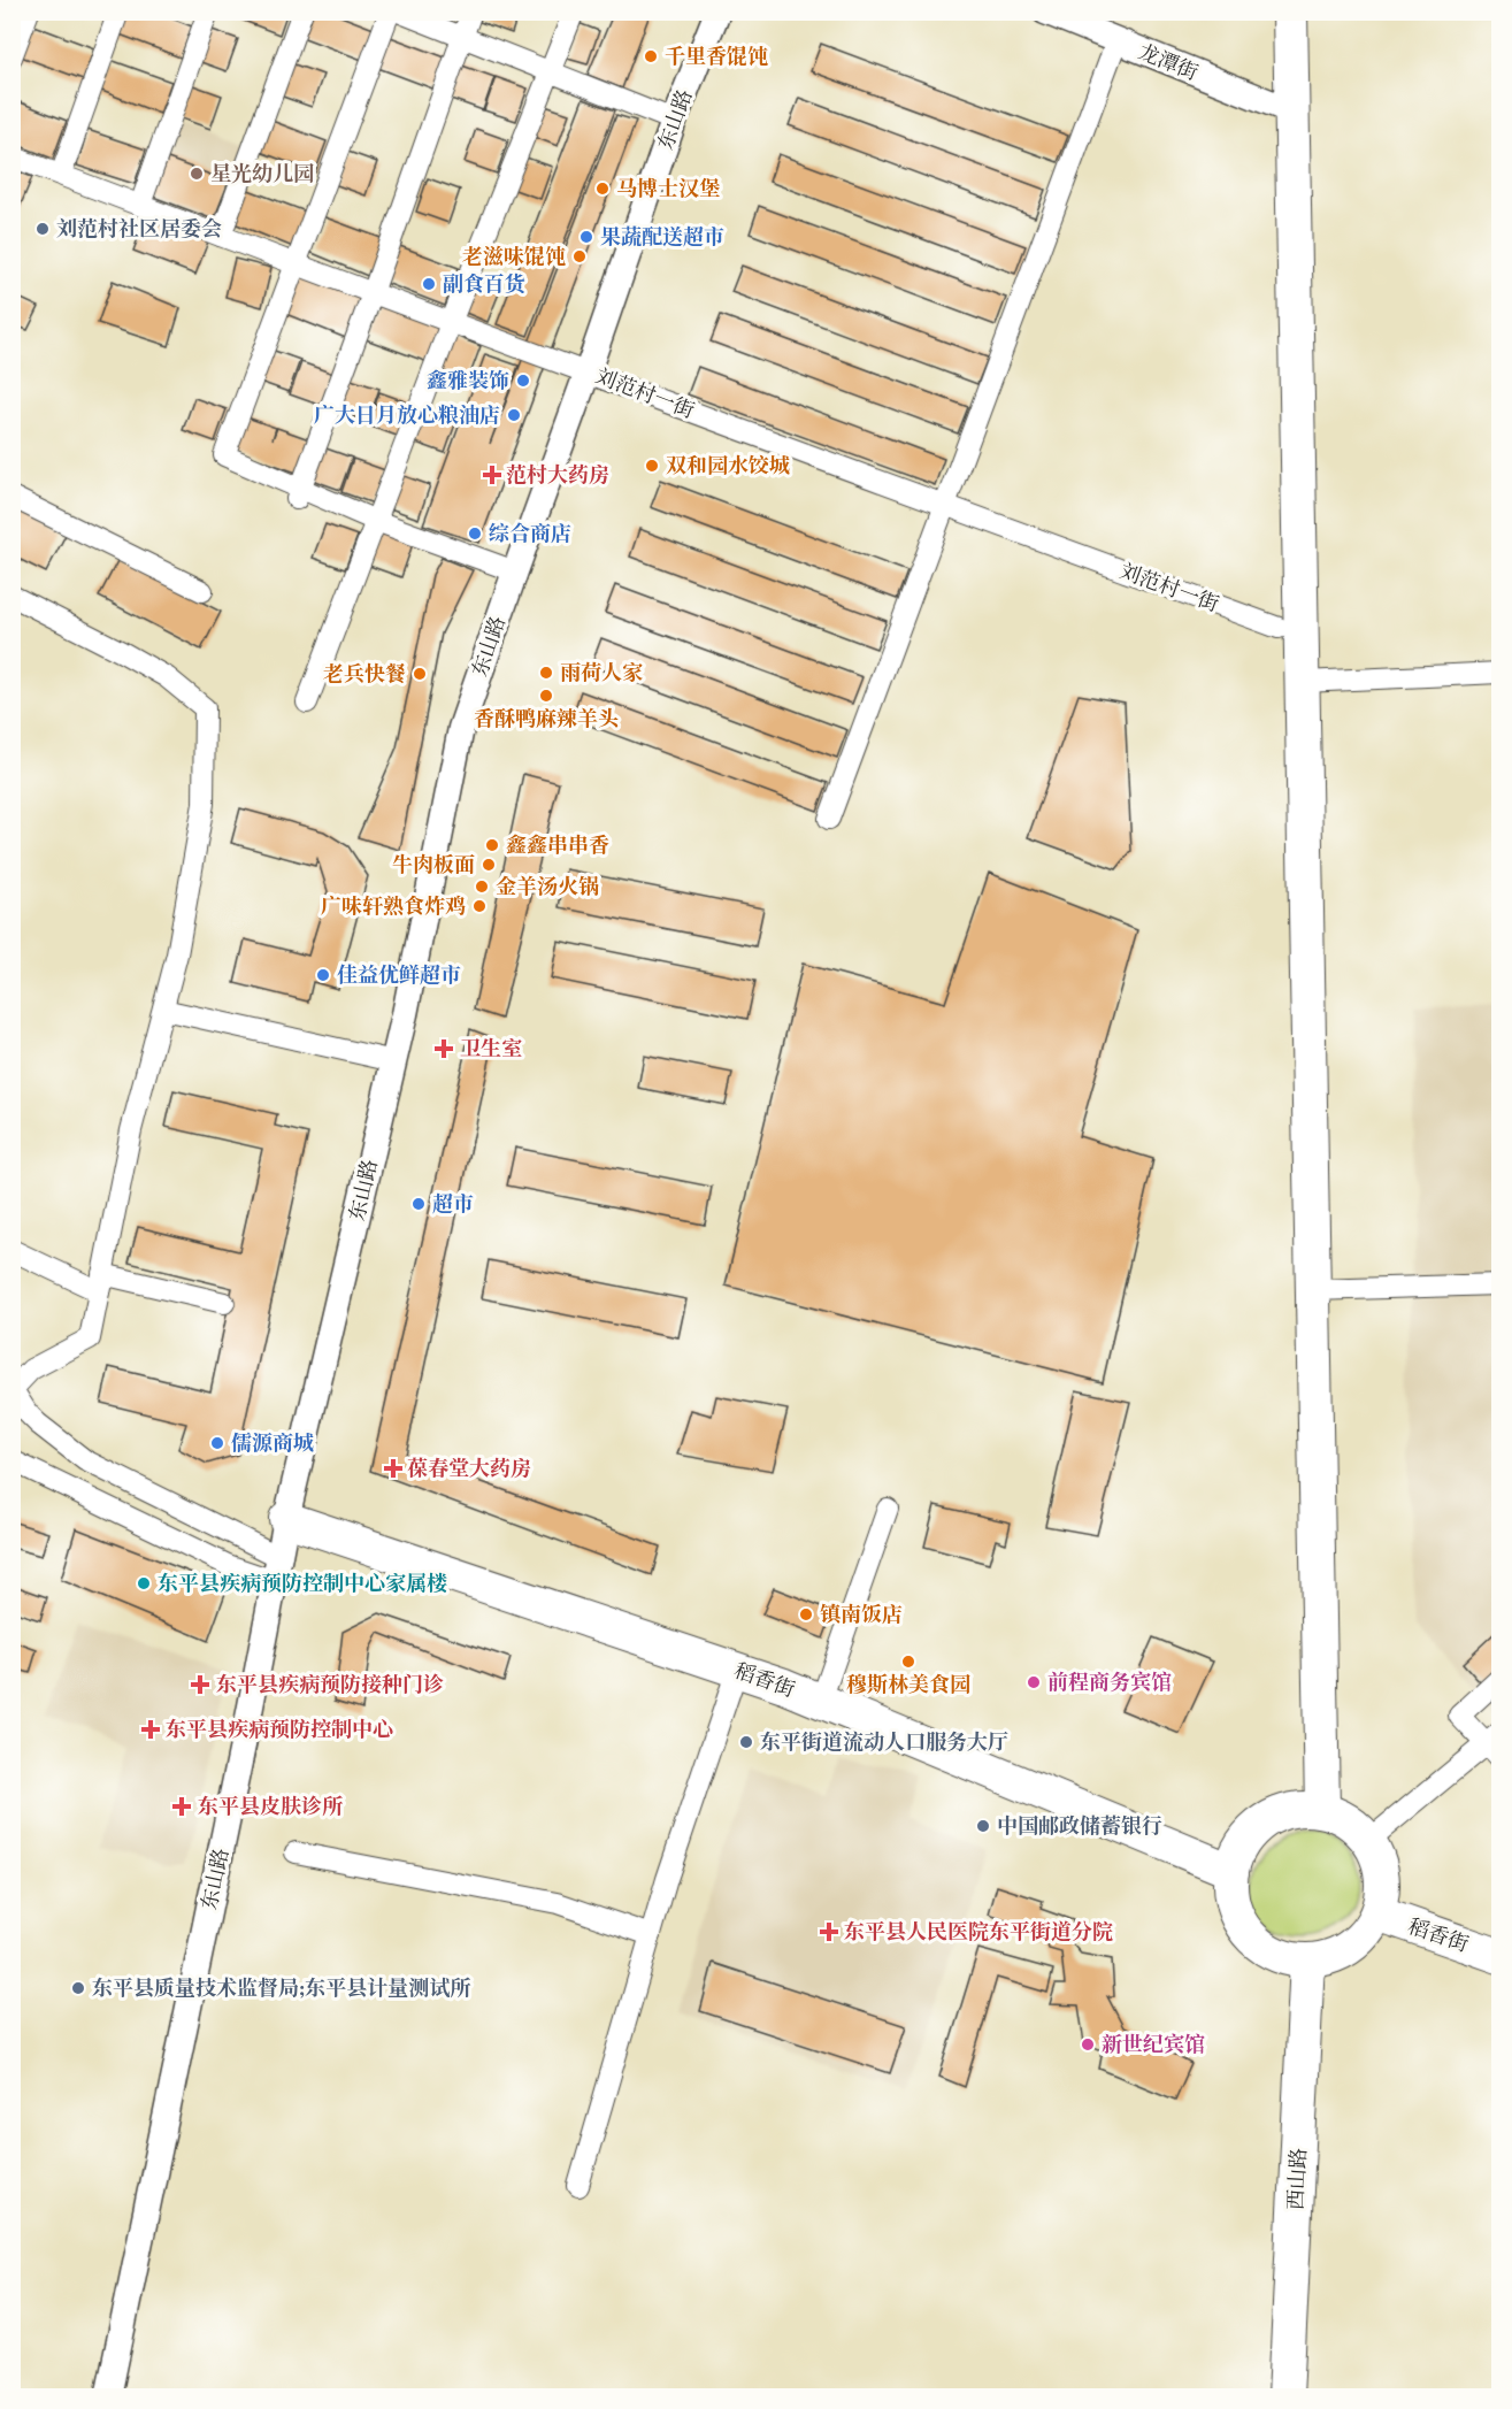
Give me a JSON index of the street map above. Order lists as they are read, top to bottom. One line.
{"streets":{"main road":["稻香街","西山路"],"street":["龙潭街","东山路","刘范村一街"]},"crossings":[["东山路","刘范村一街"],["东山路","稻香街"],["稻香街","西山路"]],"places":{"other":["千里香馄饨","星光幼儿园","马博士汉堡","刘范村社区居委会","果蔬配送超市","老滋味馄饨","副食百货","鑫雅装饰","广大日月放心粮油店","双和园水饺城","综合商店","雨荷人家","老兵快餐","香酥鸭麻辣羊头","鑫鑫串串香","牛肉板面","金羊汤火锅","广味轩熟食炸鸡","佳益优鲜超市","超市","儒源商城","东平县疾病预防控制中心家属楼","镇南饭店","穆斯林美食园","前程商务宾馆","东平街道流动人口服务大厅","中国邮政储蓄银行","东平县质量技术监督局;东平县计量测试所","新世纪宾馆"],"health":["范村大药房","卫生室","葆春堂大药房","东平县疾病预防接种门诊","东平县疾病预防控制中心","东平县皮肤诊所","东平县人民医院东平街道分院"]}}
